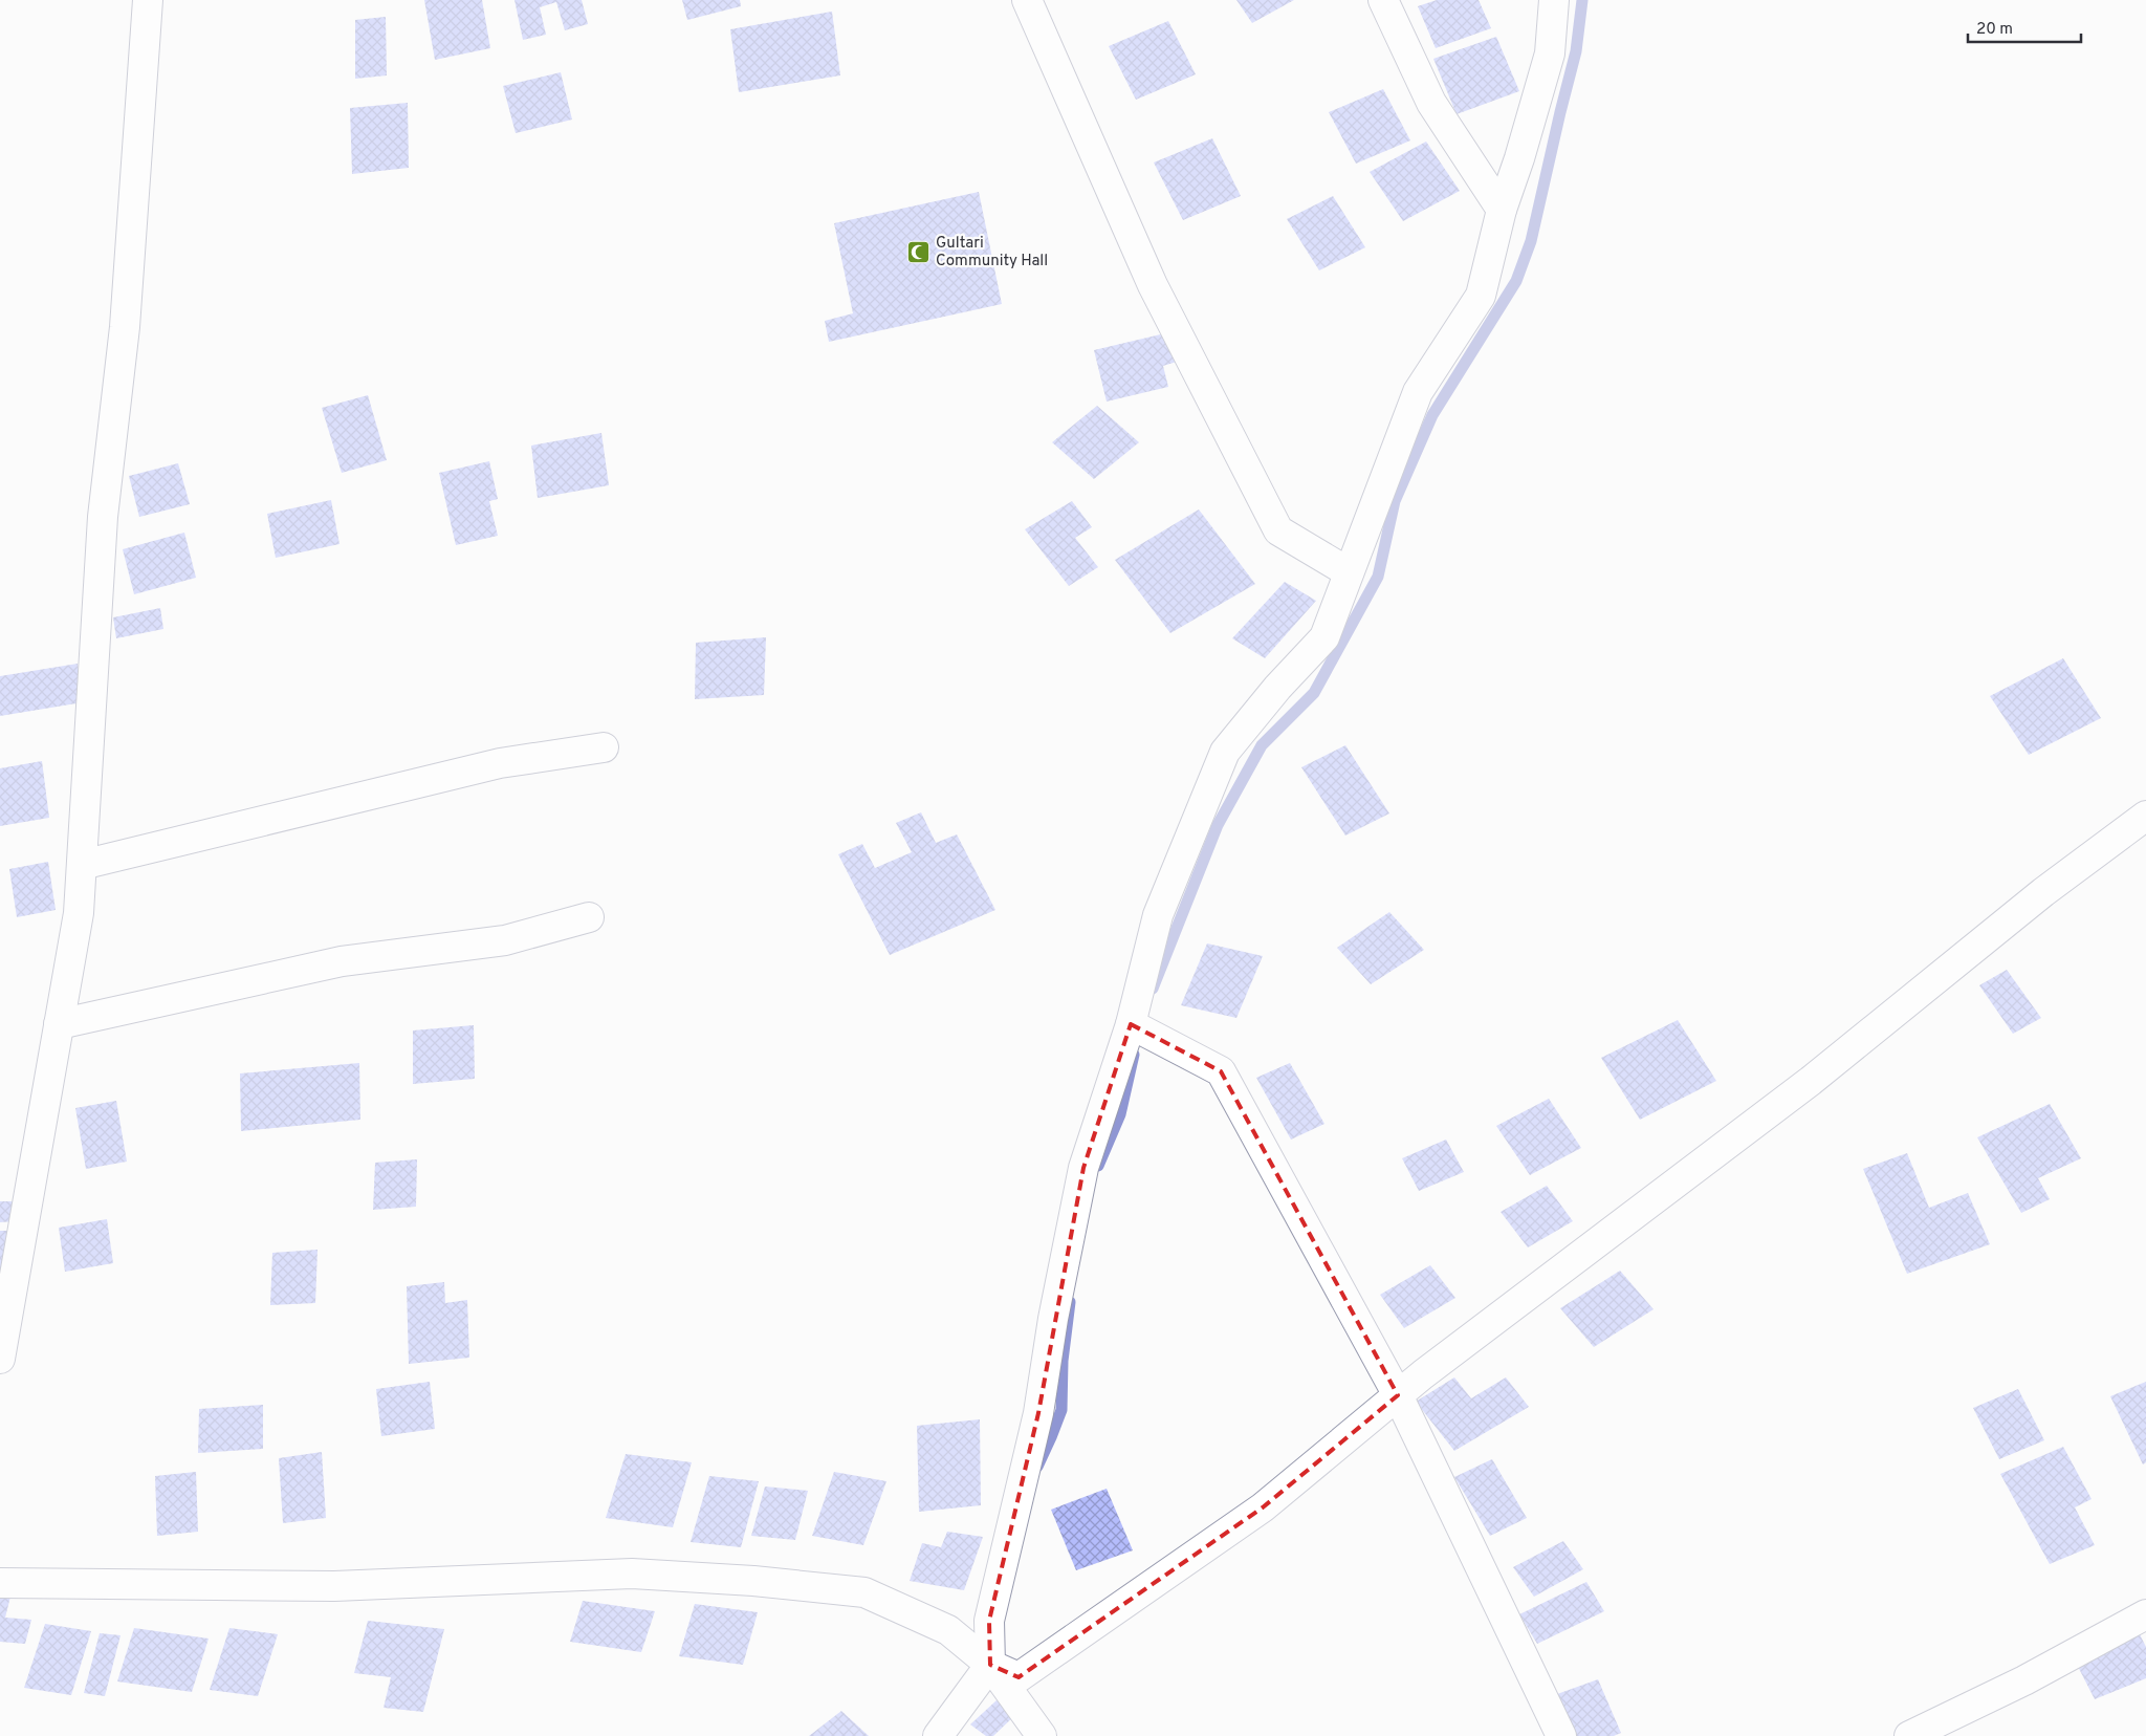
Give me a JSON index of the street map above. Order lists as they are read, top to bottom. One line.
{"places":{"mosque":["Gultari Community Hall"]},"scale_bar":"20 m"}
